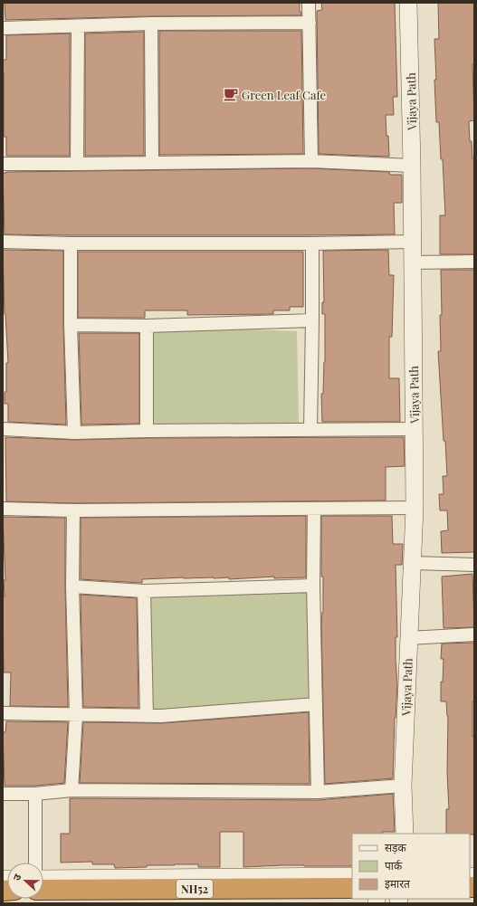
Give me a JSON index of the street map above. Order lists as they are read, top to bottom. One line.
{"streets":{"highway":["NH52"],"street":["Vijaya Path"]},"places":{"cafe":["Green Leaf Cafe"]},"legend":["सड़क","पार्क","इमारत"],"north":"left"}
